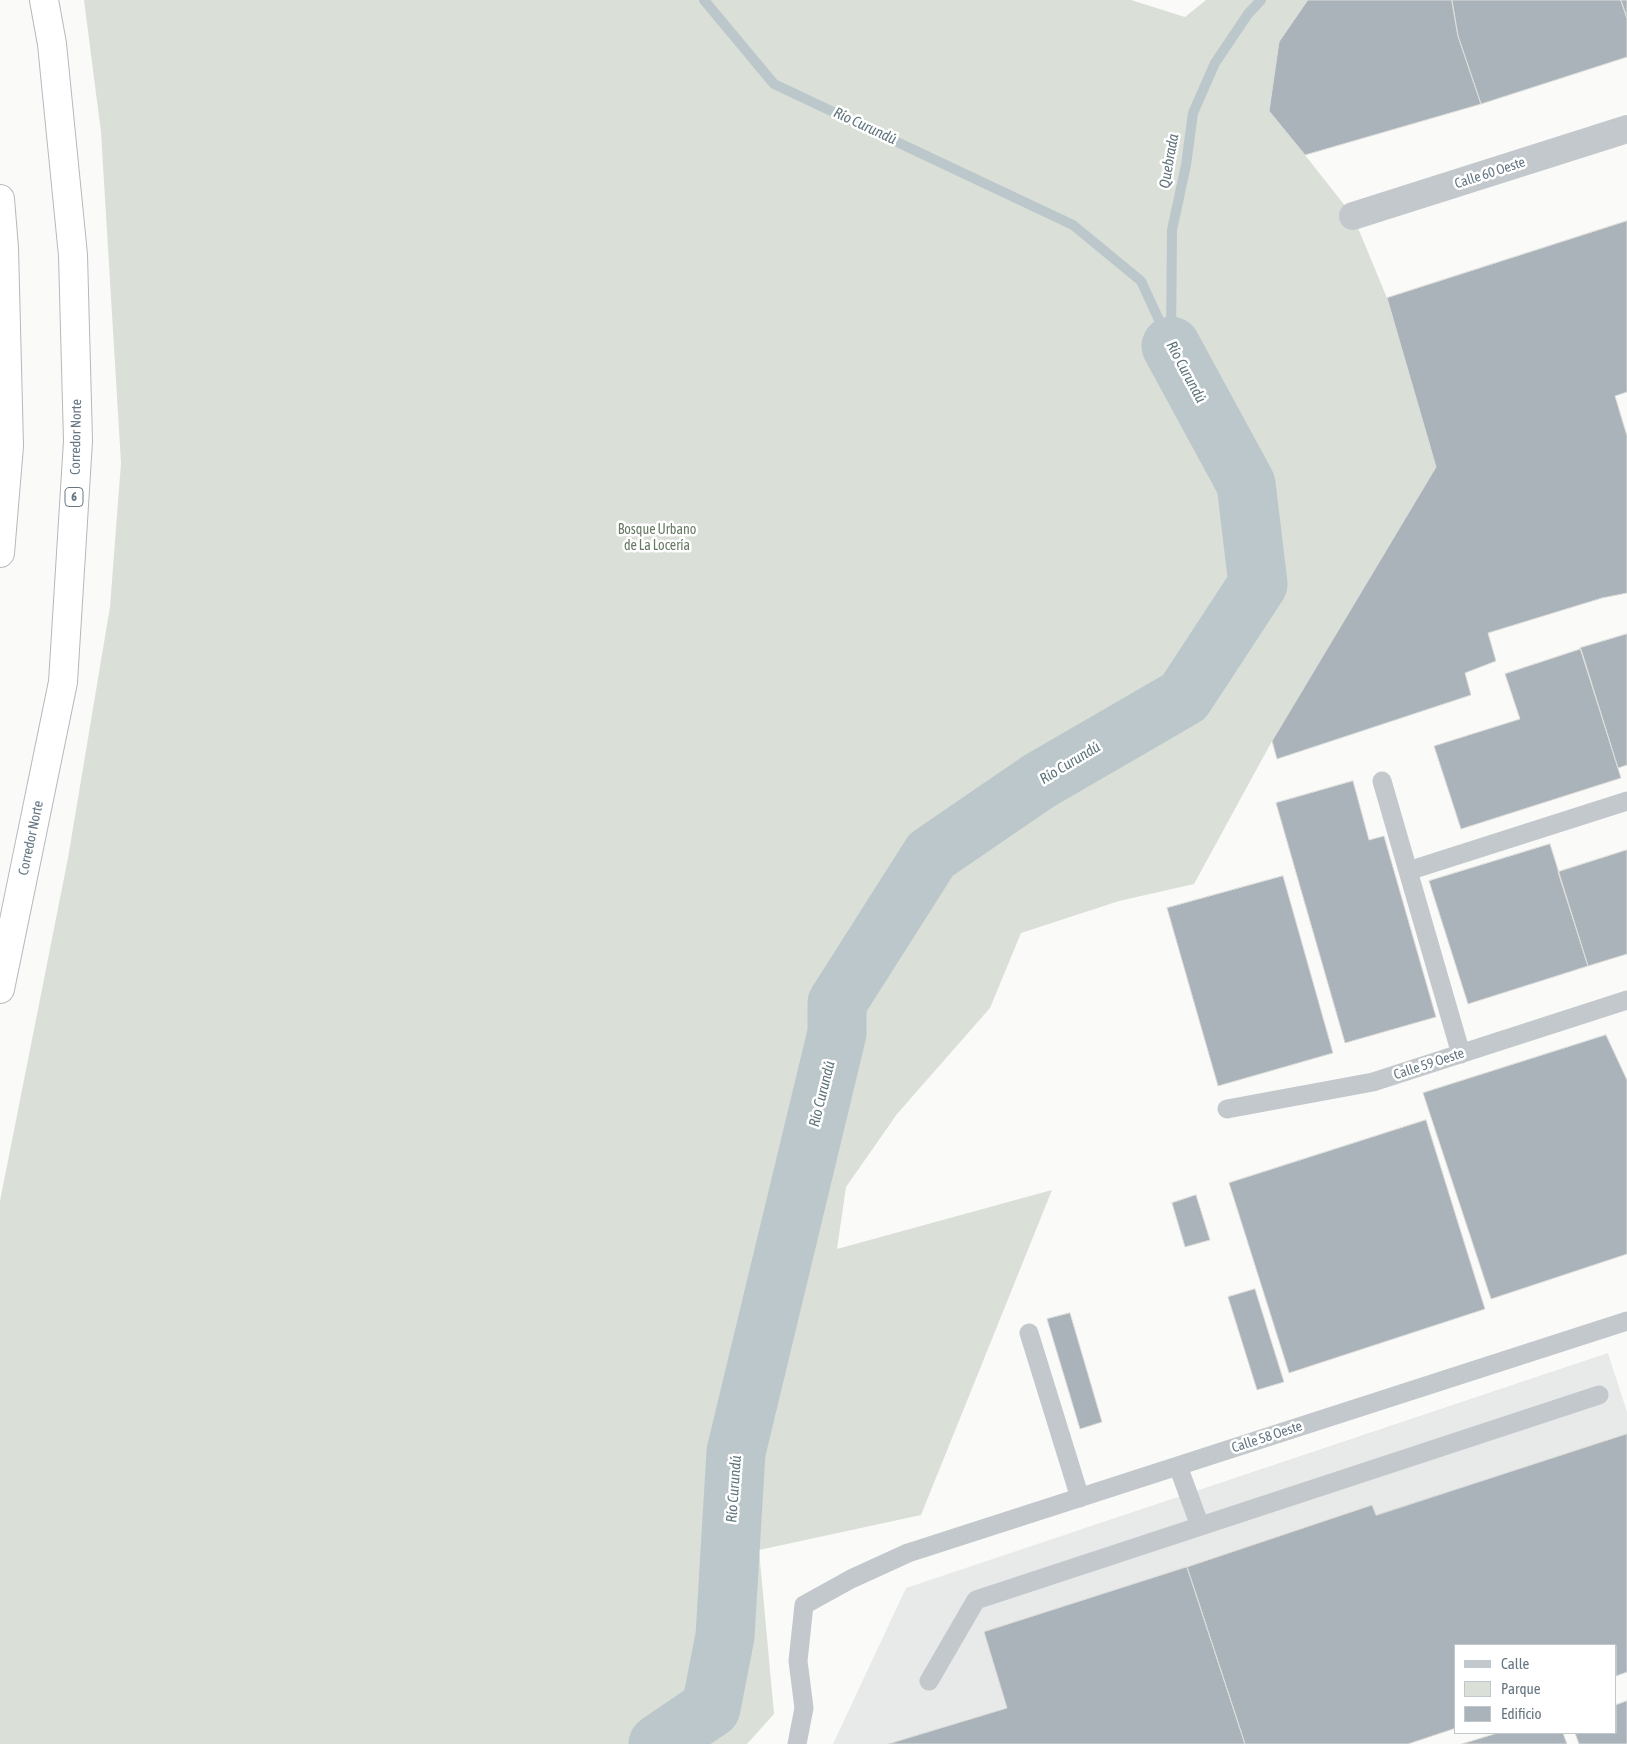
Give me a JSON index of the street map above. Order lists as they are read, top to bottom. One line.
{"streets":{"highway":["Corredor Norte","6"],"street":["Calle 60 Oeste"],"lane":["Calle 59 Oeste","Calle 58 Oeste"]},"water":["Río Curundú","Quebrada"],"parks":["Bosque Urbano de La Locería"],"legend":["Calle","Parque","Edificio"]}
